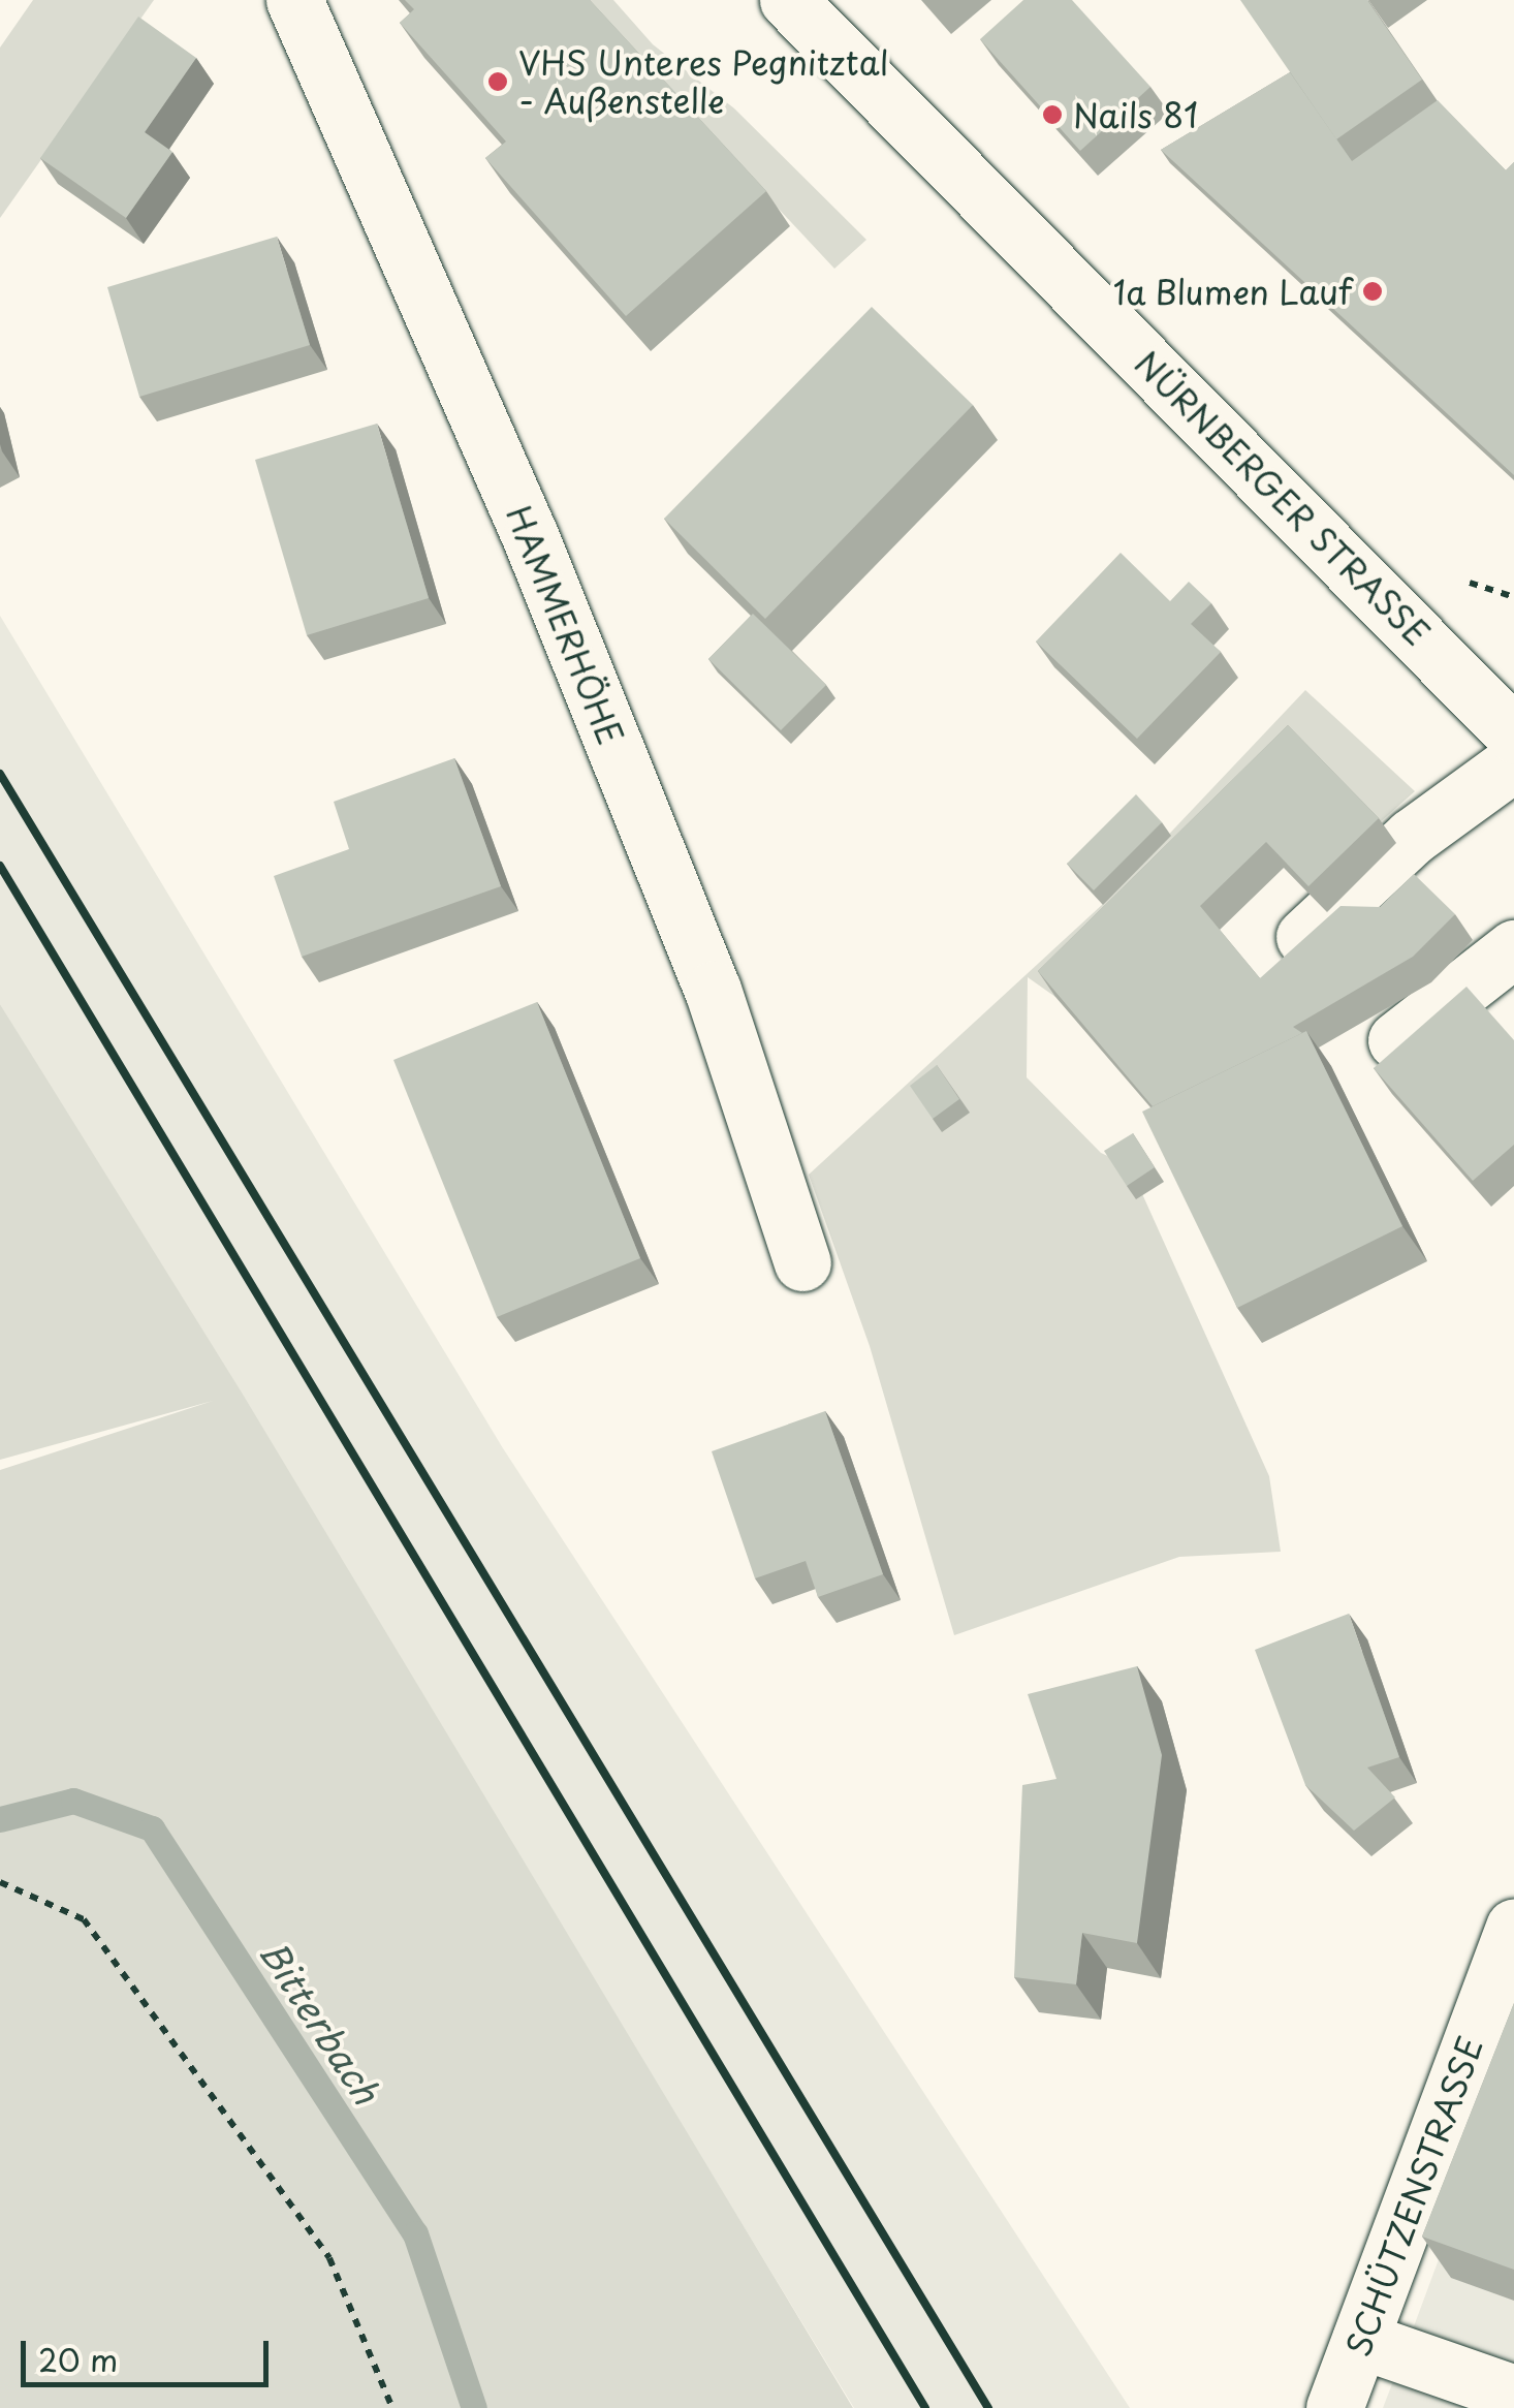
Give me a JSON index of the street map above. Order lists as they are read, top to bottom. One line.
{"streets":{"street":["NÜRNBERGER STRASSE","HAMMERHÖHE","SCHÜTZENSTRASSE"]},"water":["Bitterbach"],"places":["VHS Unteres Pegnitztal - Außenstelle","Nails 81","1a Blumen Lauf"],"scale_bar":"20 m"}
